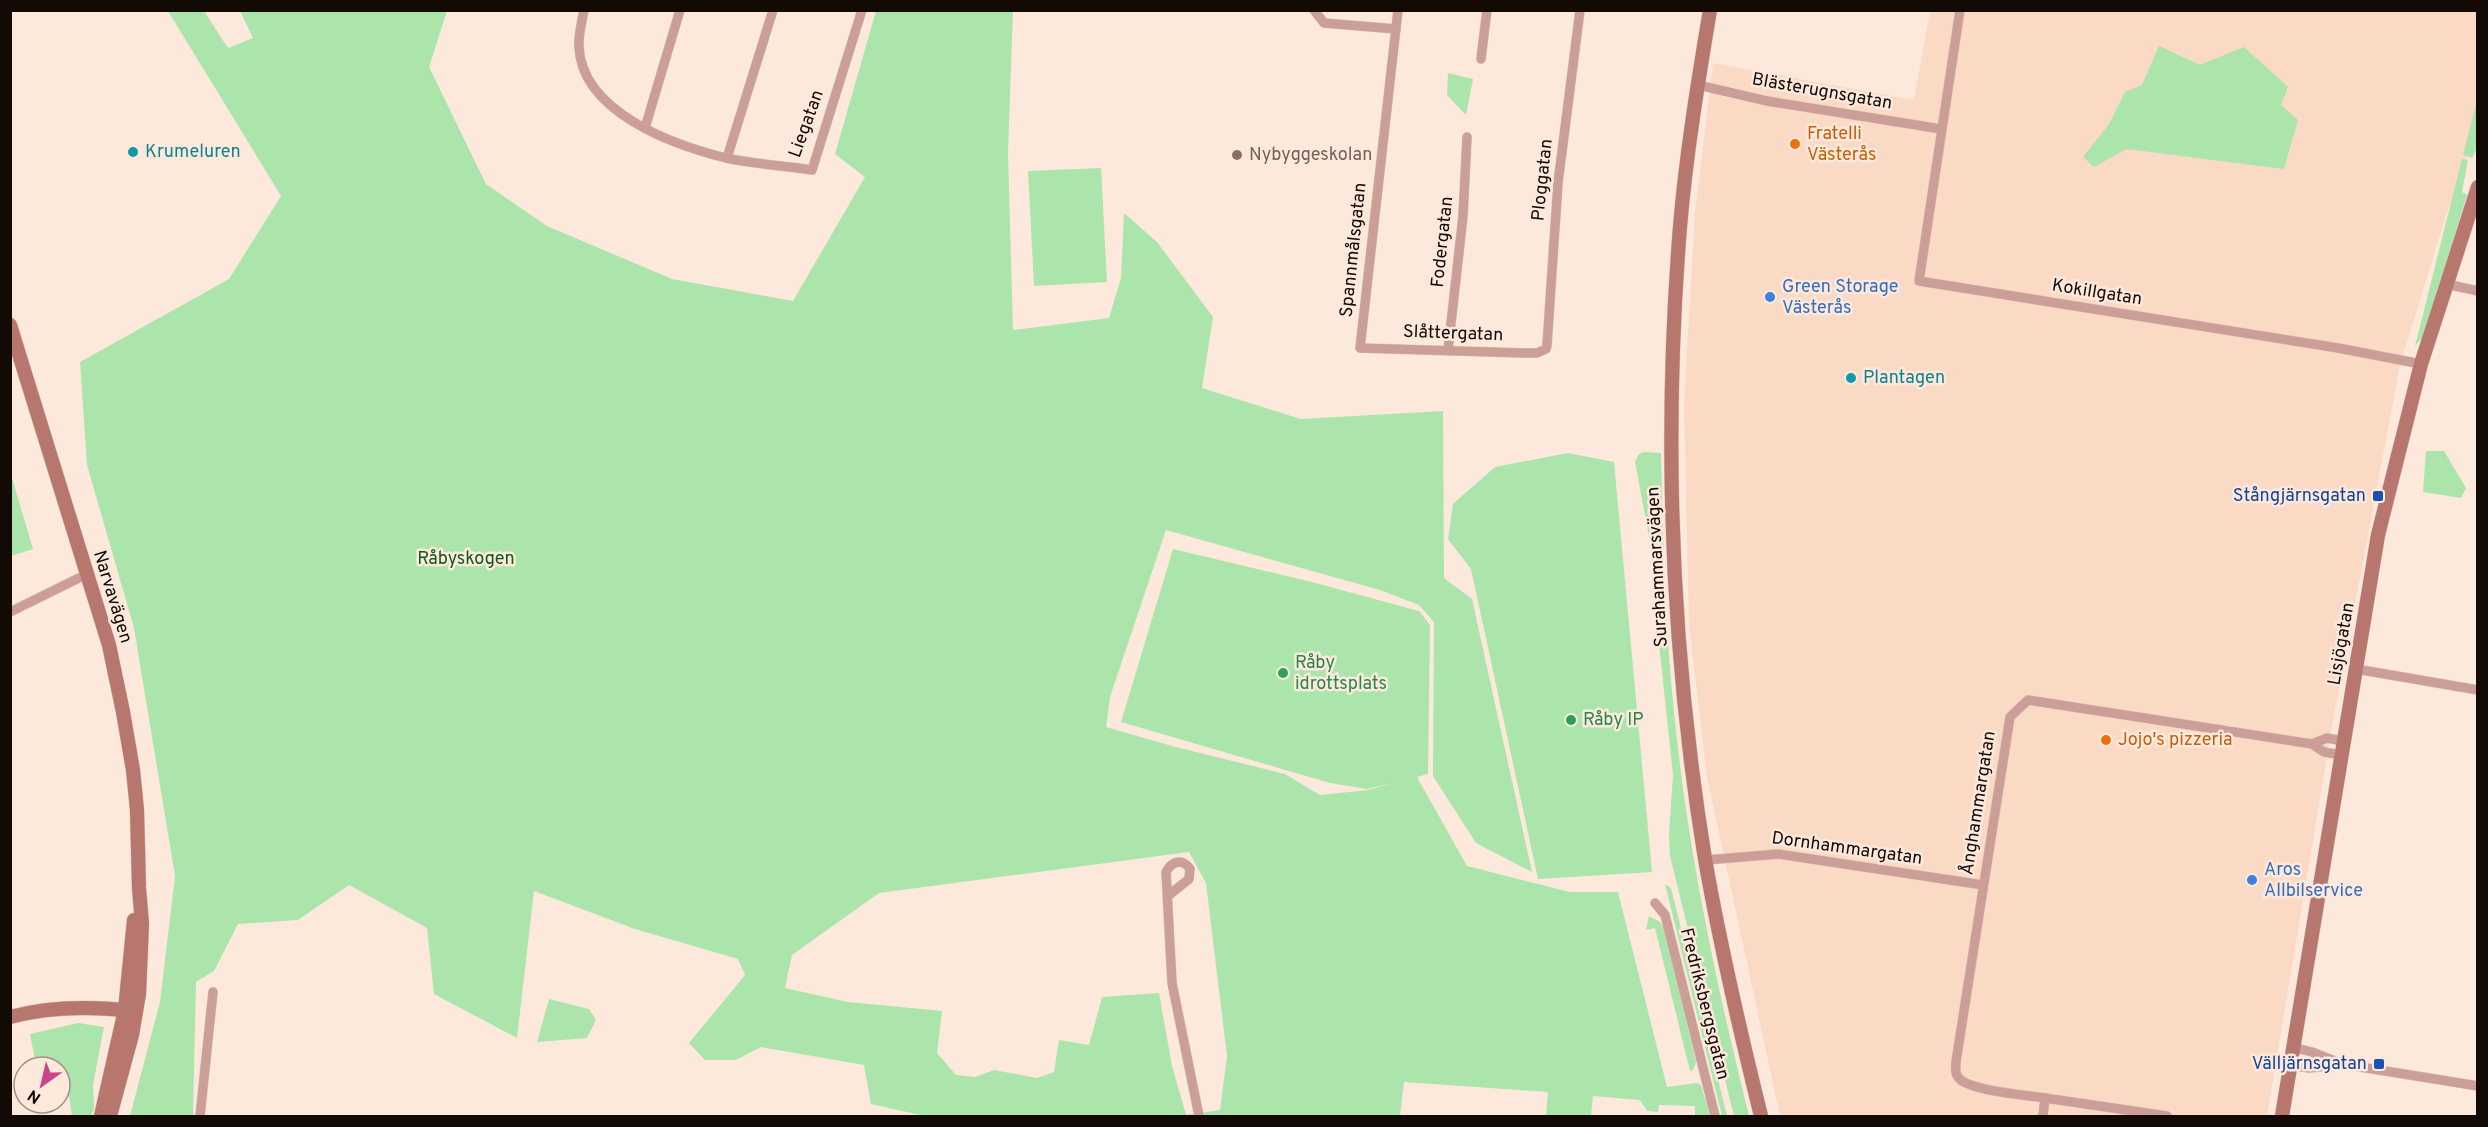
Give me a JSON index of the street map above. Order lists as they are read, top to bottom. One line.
{"streets":{"main road":["Surahammarsvägen","Narvavägen","Lisjögatan"],"street":["Blästerugnsgatan","Liegatan","Ploggatan","Fodergatan","Spannmålsgatan","Kokillgatan","Slåttergatan","Ånghammargatan","Dornhammargatan","Fredriksbergsgatan"]},"crossings":[["Blästerugnsgatan","Kokillgatan"],["Blästerugnsgatan","Surahammarsvägen"],["Ploggatan","Slåttergatan"],["Fodergatan","Slåttergatan"],["Spannmålsgatan","Slåttergatan"],["Kokillgatan","Lisjögatan"],["Surahammarsvägen","Dornhammargatan"],["Lisjögatan","Ånghammargatan"],["Ånghammargatan","Dornhammargatan"]],"parks":["Råbyskogen"],"places":{"other":["Fratelli Västerås","Krumeluren","Nybyggeskolan","Green Storage Västerås","Plantagen","Råby idrottsplats","Råby IP","Jojo's pizzeria","Aros Allbilservice"],"transit":["Stångjärnsgatan","Välljärnsgatan"]},"north":"bottom left"}
